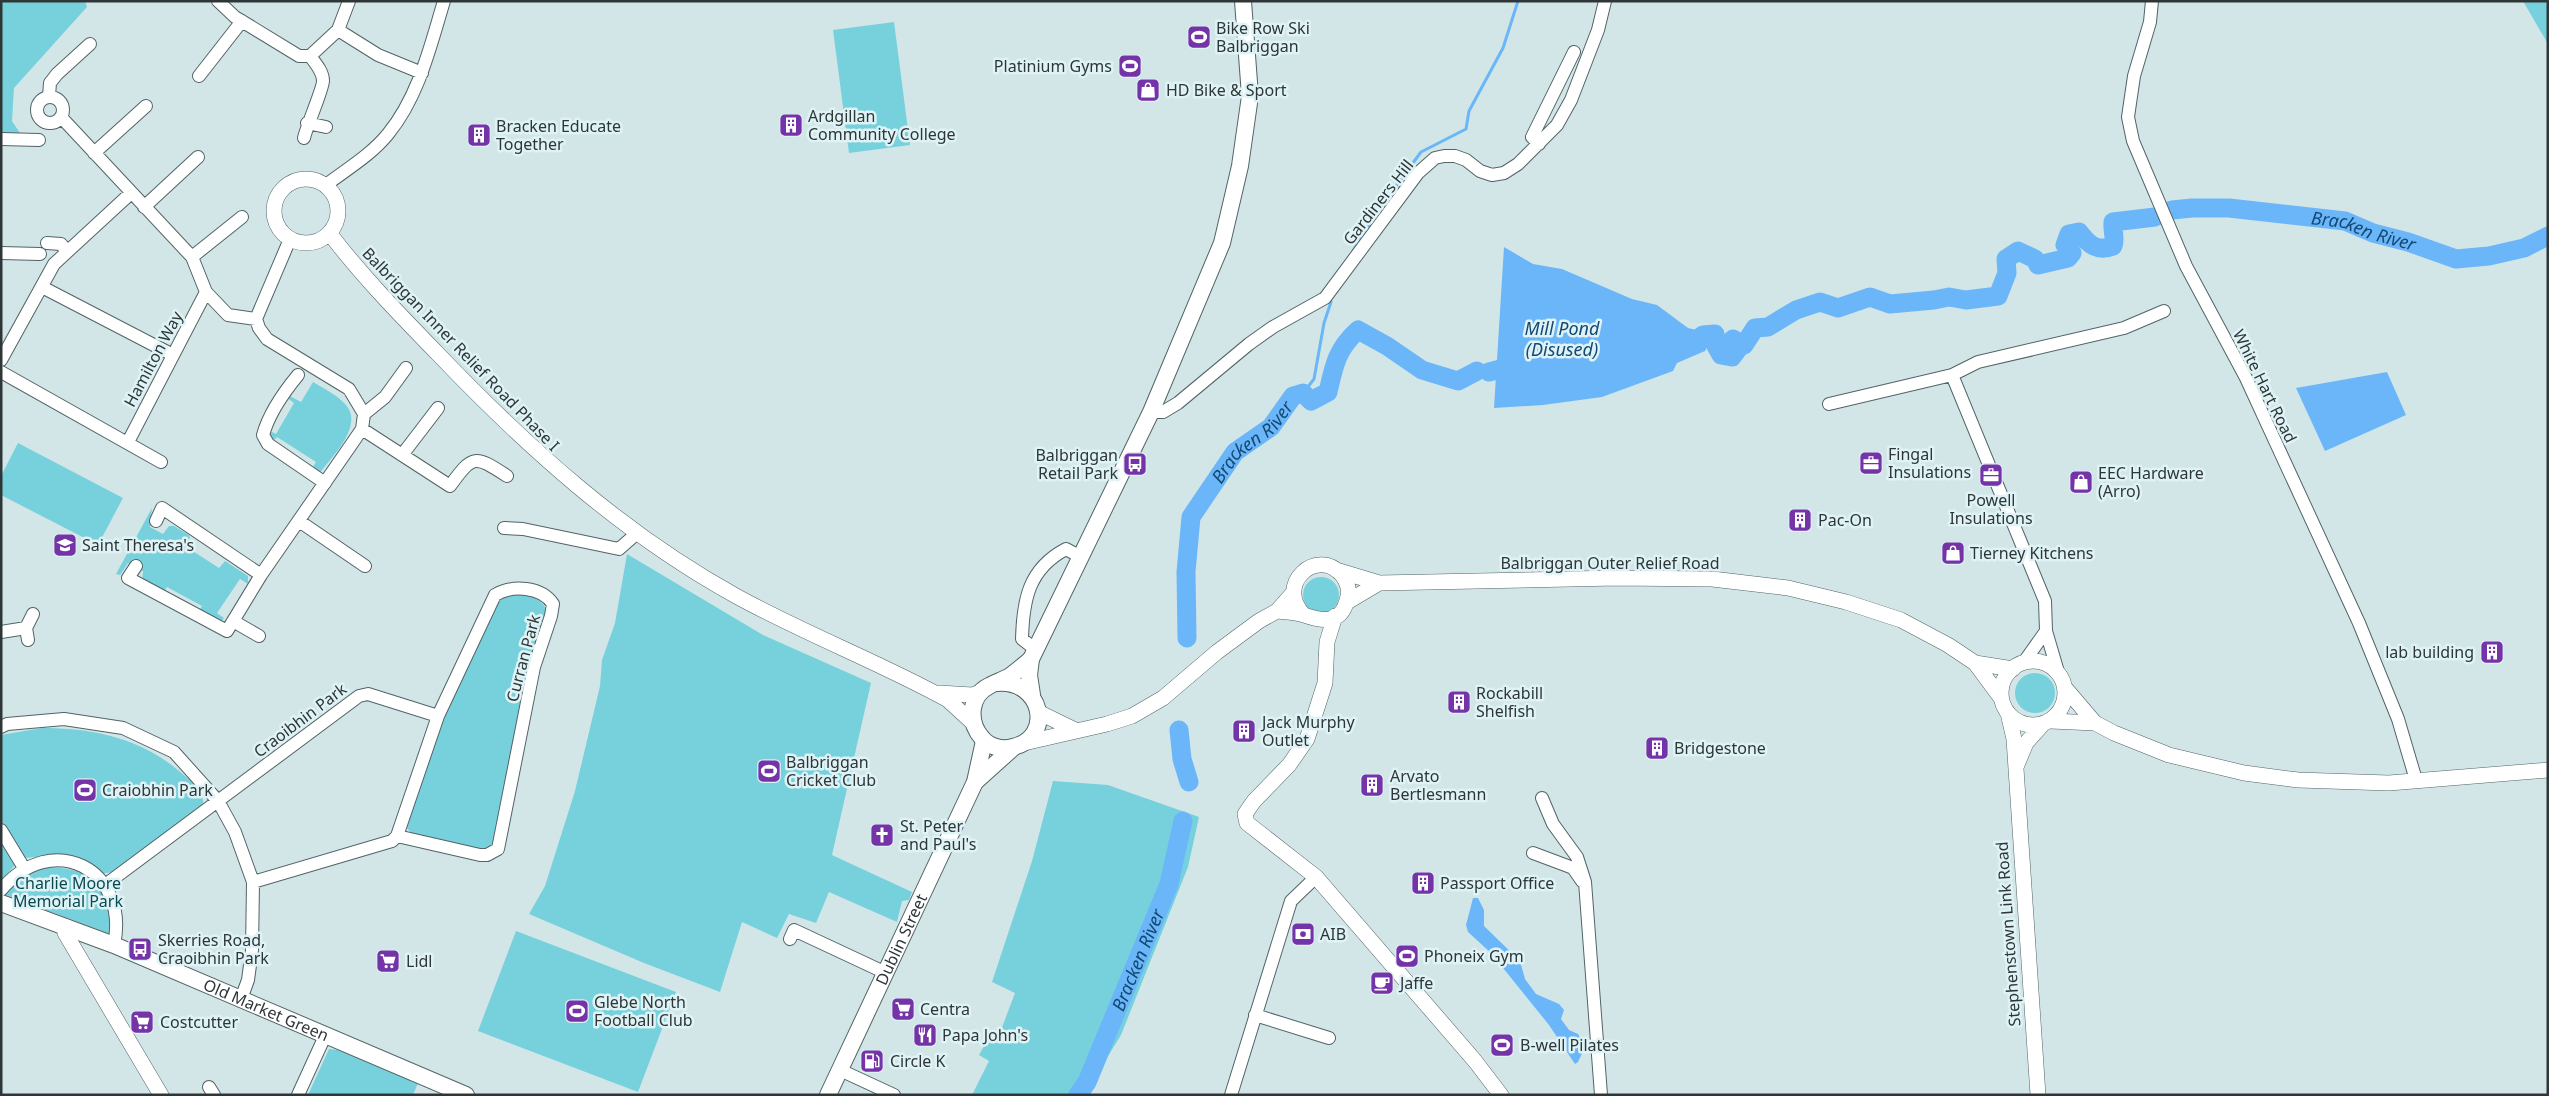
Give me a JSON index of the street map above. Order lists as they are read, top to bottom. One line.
{"streets":{"main road":["Dublin Street","Old Market Green"],"street":["Gardiners Hill","Balbriggan Inner Relief Road Phase I","Hamilton Way","White Hart Road","Balbriggan Outer Relief Road","Curran Park","Craoibhin Park","Stephenstown Link Road"]},"crossings":[["Balbriggan Inner Relief Road Phase I","Dublin Street"],["Balbriggan Outer Relief Road","Stephenstown Link Road"],["Curran Park","Craoibhin Park"]],"water":["Bracken River","Mill Pond (Disused)"],"parks":["Charlie Moore Memorial Park"],"places":{"sports":["Bike Row Ski Balbriggan","Platinium Gyms","Balbriggan Cricket Club","Craiobhin Park","Phoneix Gym","Glebe North Football Club","B-well Pilates"],"shop":["HD Bike & Sport","EEC Hardware (Arro)","Tierney Kitchens"],"building":["Ardgillan Community College","Bracken Educate Together","Pac-On","lab building","Rockabill Shelfish","Jack Murphy Outlet","Bridgestone","Arvato Bertlesmann","Passport Office"],"office":["Fingal Insulations","Powell Insulations"],"bus stop":["Balbriggan Retail Park","Skerries Road, Craoibhin Park"],"school or university":["Saint Theresa's"],"church":["St. Peter and Paul's"],"bank":["AIB"],"supermarket":["Lidl","Centra","Costcutter"],"cafe":["Jaffe"],"restaurant":["Papa John's"],"fuel station":["Circle K"]}}
